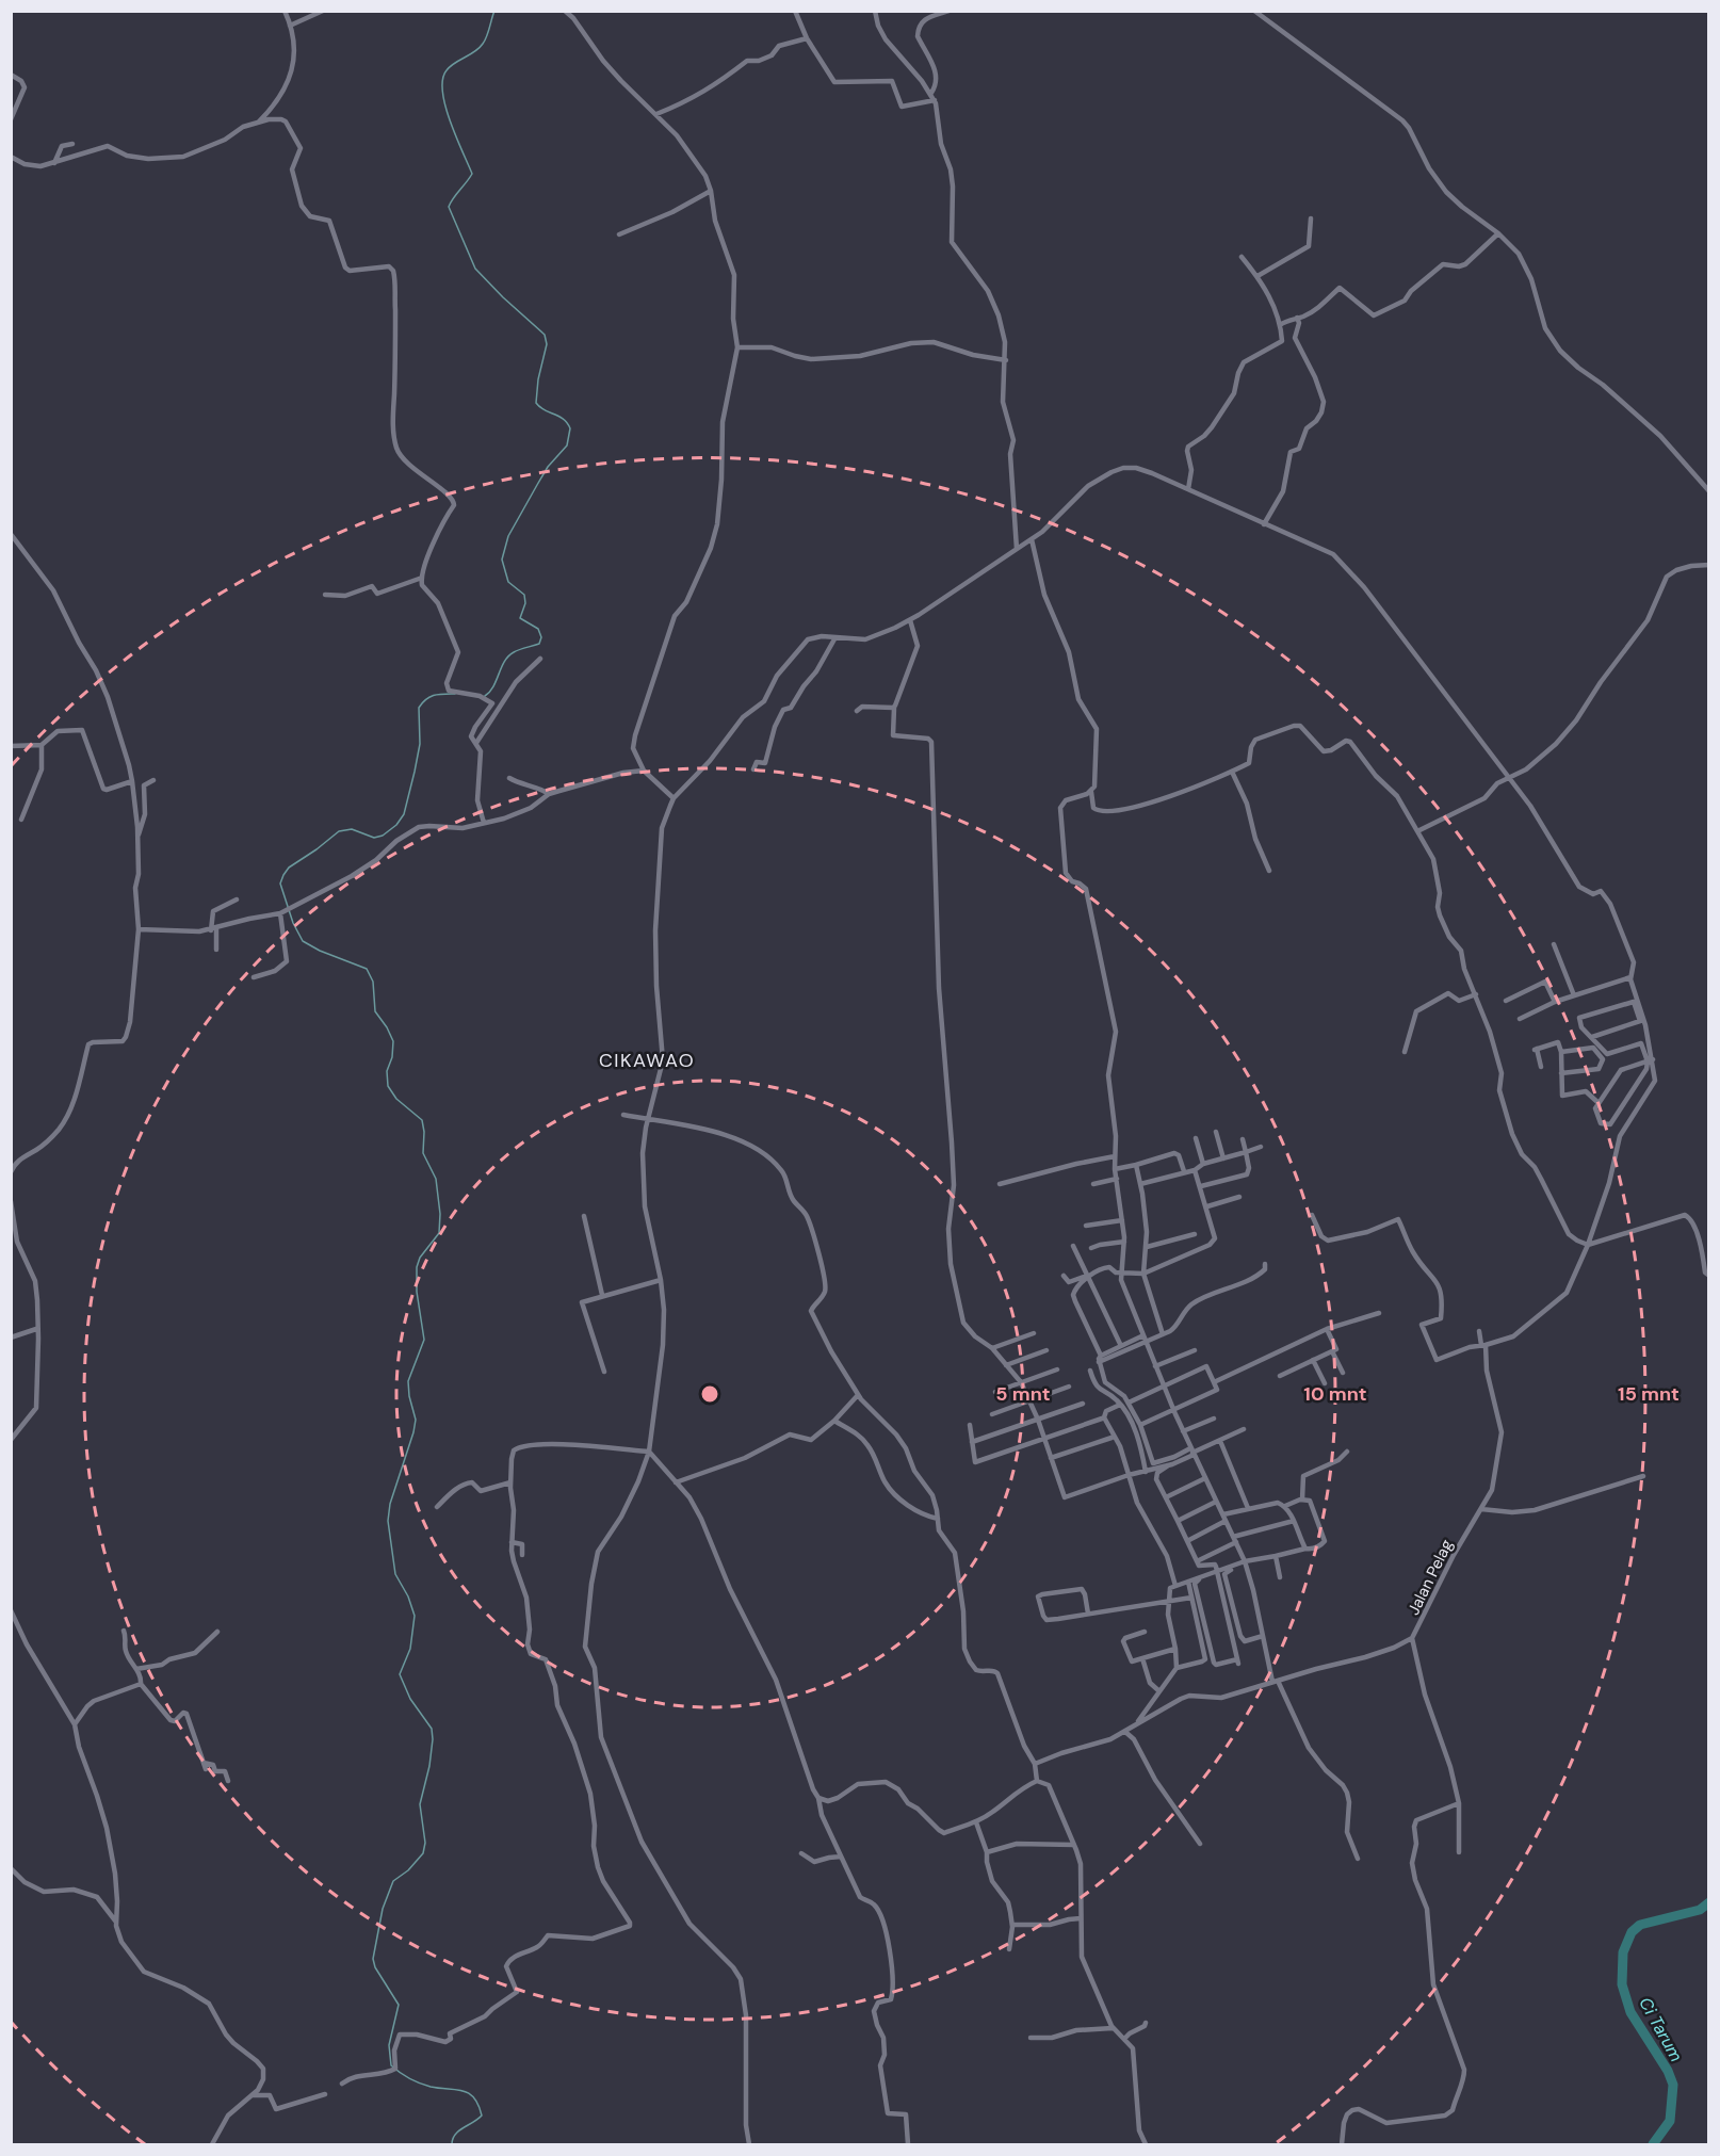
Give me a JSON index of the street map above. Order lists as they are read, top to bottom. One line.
{"streets":{"street":["Jalan Pelag"]},"districts":["CIKAWAO"],"water":["Ci Tarum"],"rings":["5 mnt","10 mnt","15 mnt"]}
